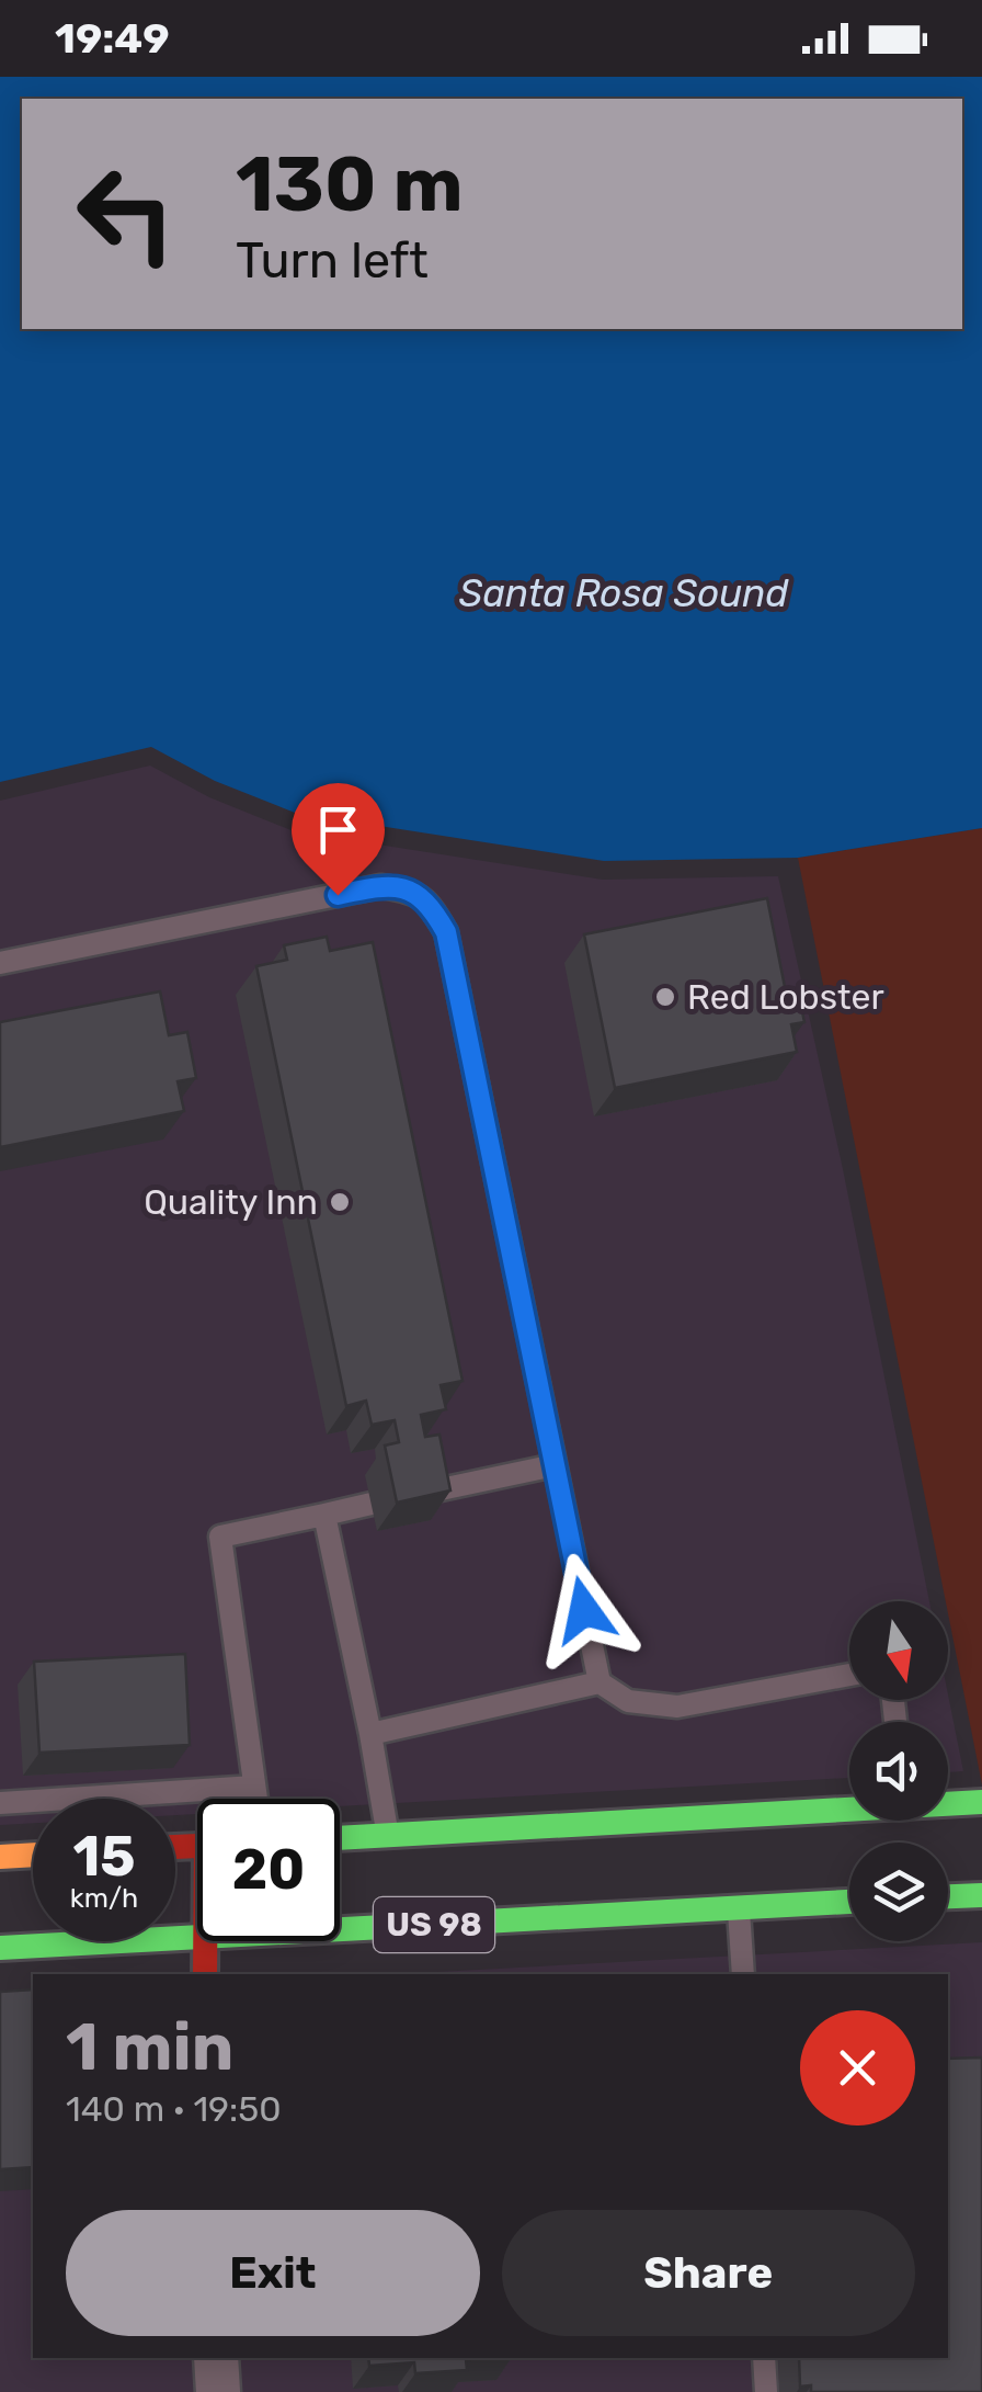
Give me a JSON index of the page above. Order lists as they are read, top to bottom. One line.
{"streets":{"main road":["US 98"]},"water":["Santa Rosa Sound"],"places":["Red Lobster","Quality Inn"],"north":"bottom","page":{"status":"19:49","turn":["130 m","Turn left"],"speed":"15 km/h","limit":"20","heading":["1 min","140 m · 19:50"],"buttons":["Exit","Share"]}}
